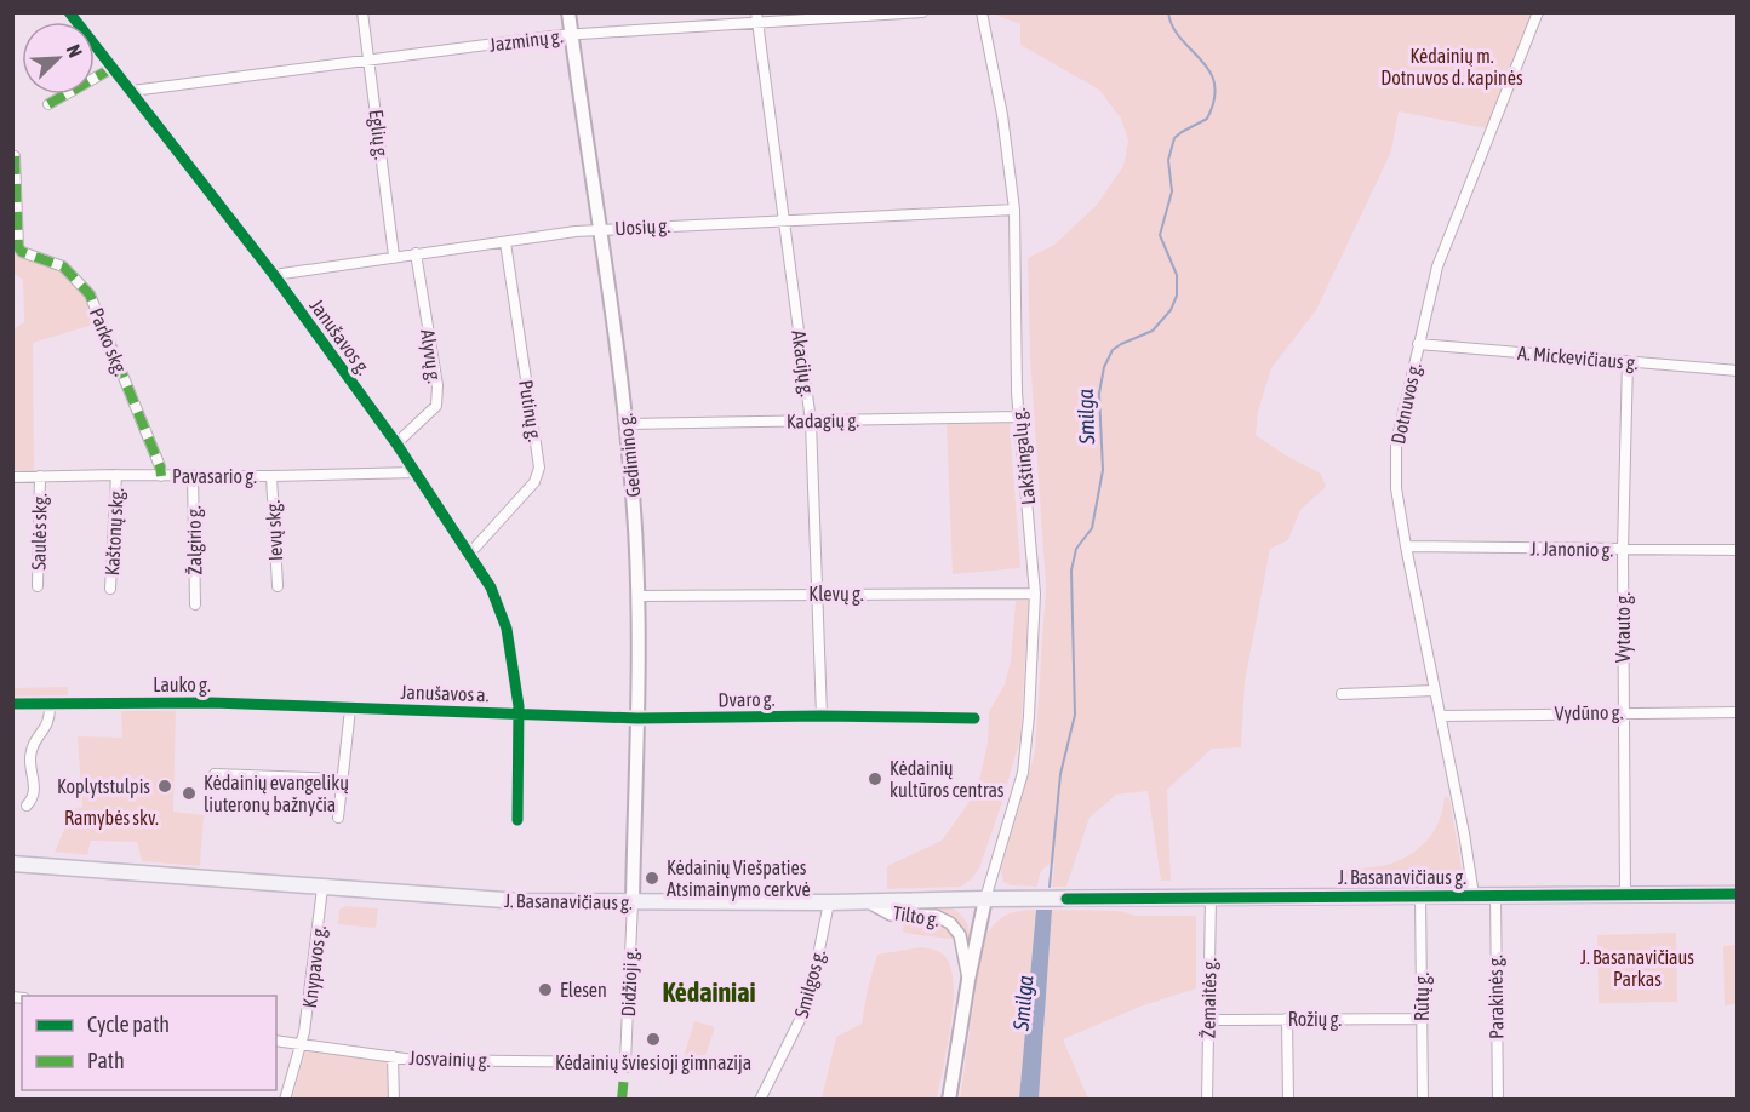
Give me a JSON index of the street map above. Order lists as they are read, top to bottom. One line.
{"streets":{"main road":["Gedimino g.","J. Basanavičiaus g.","Tilto g."],"street":["Jazminų g.","Eglių g.","Uosių g.","Janušavos g.","Parko skg.","Alyvų g.","A. Mickevičiaus g.","Akacijų g.","Dotnuvos g.","Putinų g.","Kadagių g.","Lakštingalų g.","Pavasario g.","Ievų skg.","Saulės skg.","Kaštonų skg.","Žalgirio g.","J. Janonio g.","Klevų g.","Vytauto g.","Lauko g.","Janušavos a.","Dvaro g.","Vydūno g.","Knypavos g.","Didžioji g.","Smilgos g.","Rūtų g.","Parakinės g.","Žemaitės g.","Rožių g.","Josvainių g."]},"crossings":[["Jazminų g.","Eglių g."],["Jazminų g.","Janušavos g."],["Jazminų g.","Akacijų g."],["Jazminų g.","Gedimino g."],["Eglių g.","Uosių g."],["Uosių g.","Janušavos g."],["Uosių g.","Alyvų g."],["Uosių g.","Akacijų g."],["Uosių g.","Putinų g."],["Uosių g.","Gedimino g."],["Uosių g.","Lakštingalų g."],["Janušavos g.","Alyvų g."],["Janušavos g.","Putinų g."],["Janušavos g.","Pavasario g."],["Janušavos g.","Janušavos a."],["Janušavos g.","Dvaro g."],["Parko skg.","Pavasario g."],["A. Mickevičiaus g.","Dotnuvos g."],["A. Mickevičiaus g.","Vytauto g."],["Akacijų g.","Kadagių g."],["Akacijų g.","Klevų g."],["Akacijų g.","Dvaro g."],["Dotnuvos g.","J. Janonio g."],["Dotnuvos g.","Vydūno g."],["Dotnuvos g.","J. Basanavičiaus g."],["Kadagių g.","Gedimino g."],["Kadagių g.","Lakštingalų g."],["Gedimino g.","Klevų g."],["Gedimino g.","Dvaro g."],["Gedimino g.","J. Basanavičiaus g."],["Gedimino g.","Didžioji g."],["Lakštingalų g.","Klevų g."],["Lakštingalų g.","J. Basanavičiaus g."],["Lakštingalų g.","Tilto g."],["Pavasario g.","Ievų skg."],["Pavasario g.","Saulės skg."],["Pavasario g.","Kaštonų skg."],["Pavasario g.","Žalgirio g."],["J. Janonio g.","Vytauto g."],["Vytauto g.","Vydūno g."],["Vytauto g.","J. Basanavičiaus g."],["Lauko g.","Janušavos a."],["Janušavos a.","Dvaro g."],["J. Basanavičiaus g.","Tilto g."],["J. Basanavičiaus g.","Knypavos g."],["J. Basanavičiaus g.","Didžioji g."],["J. Basanavičiaus g.","Smilgos g."],["J. Basanavičiaus g.","Rūtų g."],["J. Basanavičiaus g.","Parakinės g."],["J. Basanavičiaus g.","Žemaitės g."],["Knypavos g.","Josvainių g."],["Didžioji g.","Josvainių g."],["Rūtų g.","Rožių g."],["Žemaitės g.","Rožių g."]],"districts":["Kėdainiai"],"water":["Smilga"],"parks":["Kėdainių m. Dotnuvos d. kapinės","Ramybės skv.","J. Basanavičiaus Parkas"],"places":["Kėdainių kultūros centras","Koplytstulpis","Kėdainių evangelikų liuteronų bažnyčia","Kėdainių Viešpaties Atsimainymo cerkvė","Elesen","Kėdainių šviesioji gimnazija"],"legend":["Cycle path","Path"],"north":"top right"}
